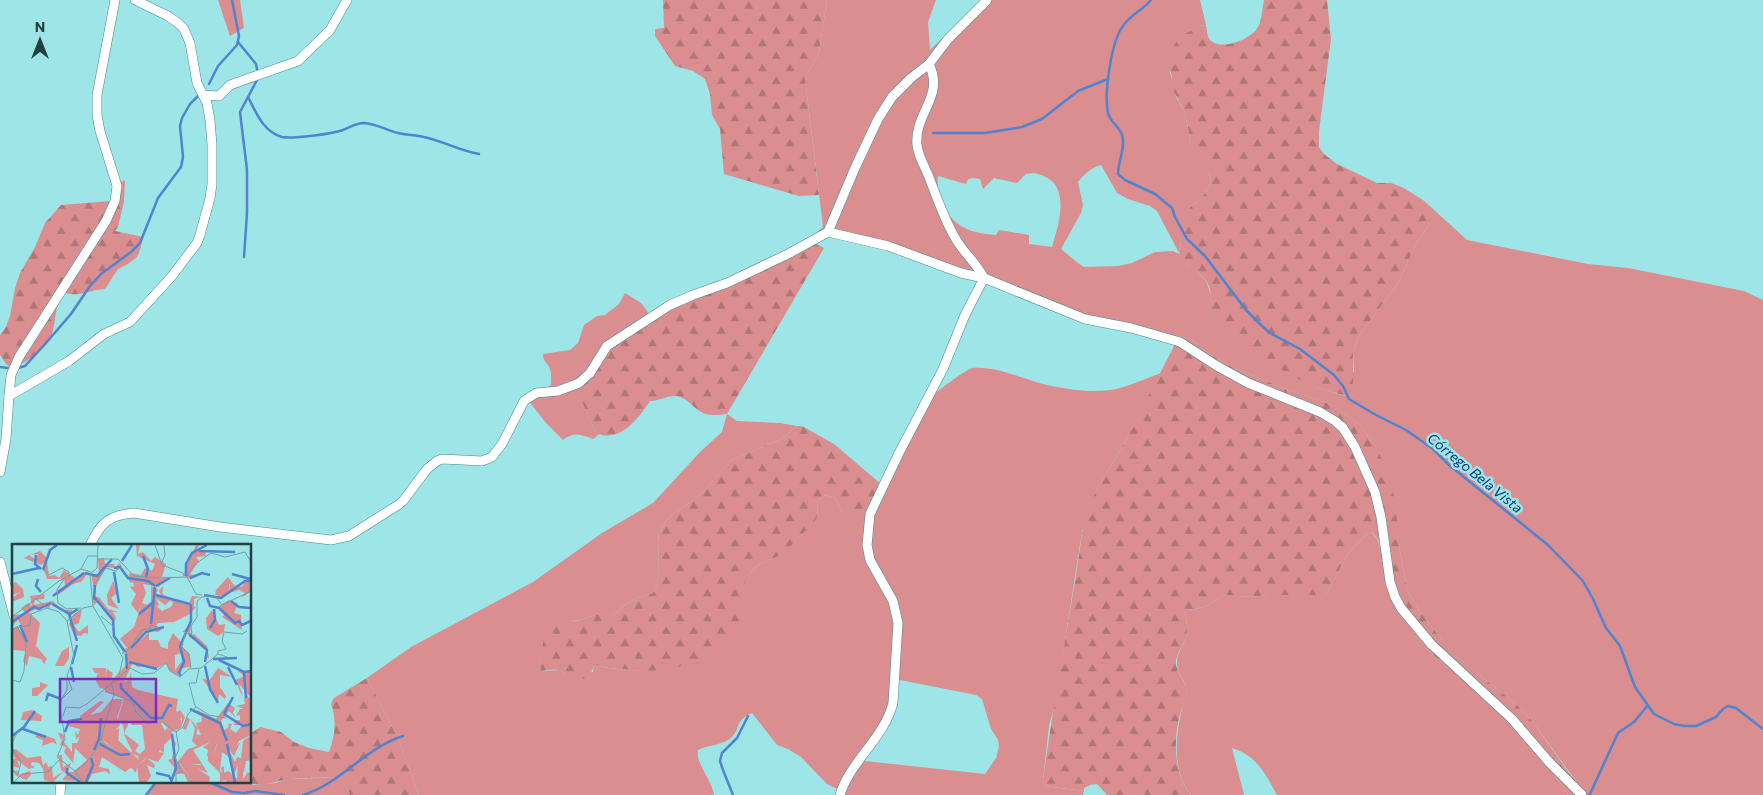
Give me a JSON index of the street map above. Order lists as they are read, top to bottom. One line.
{"water":["Córrego Bela Vista"],"north":"top"}
